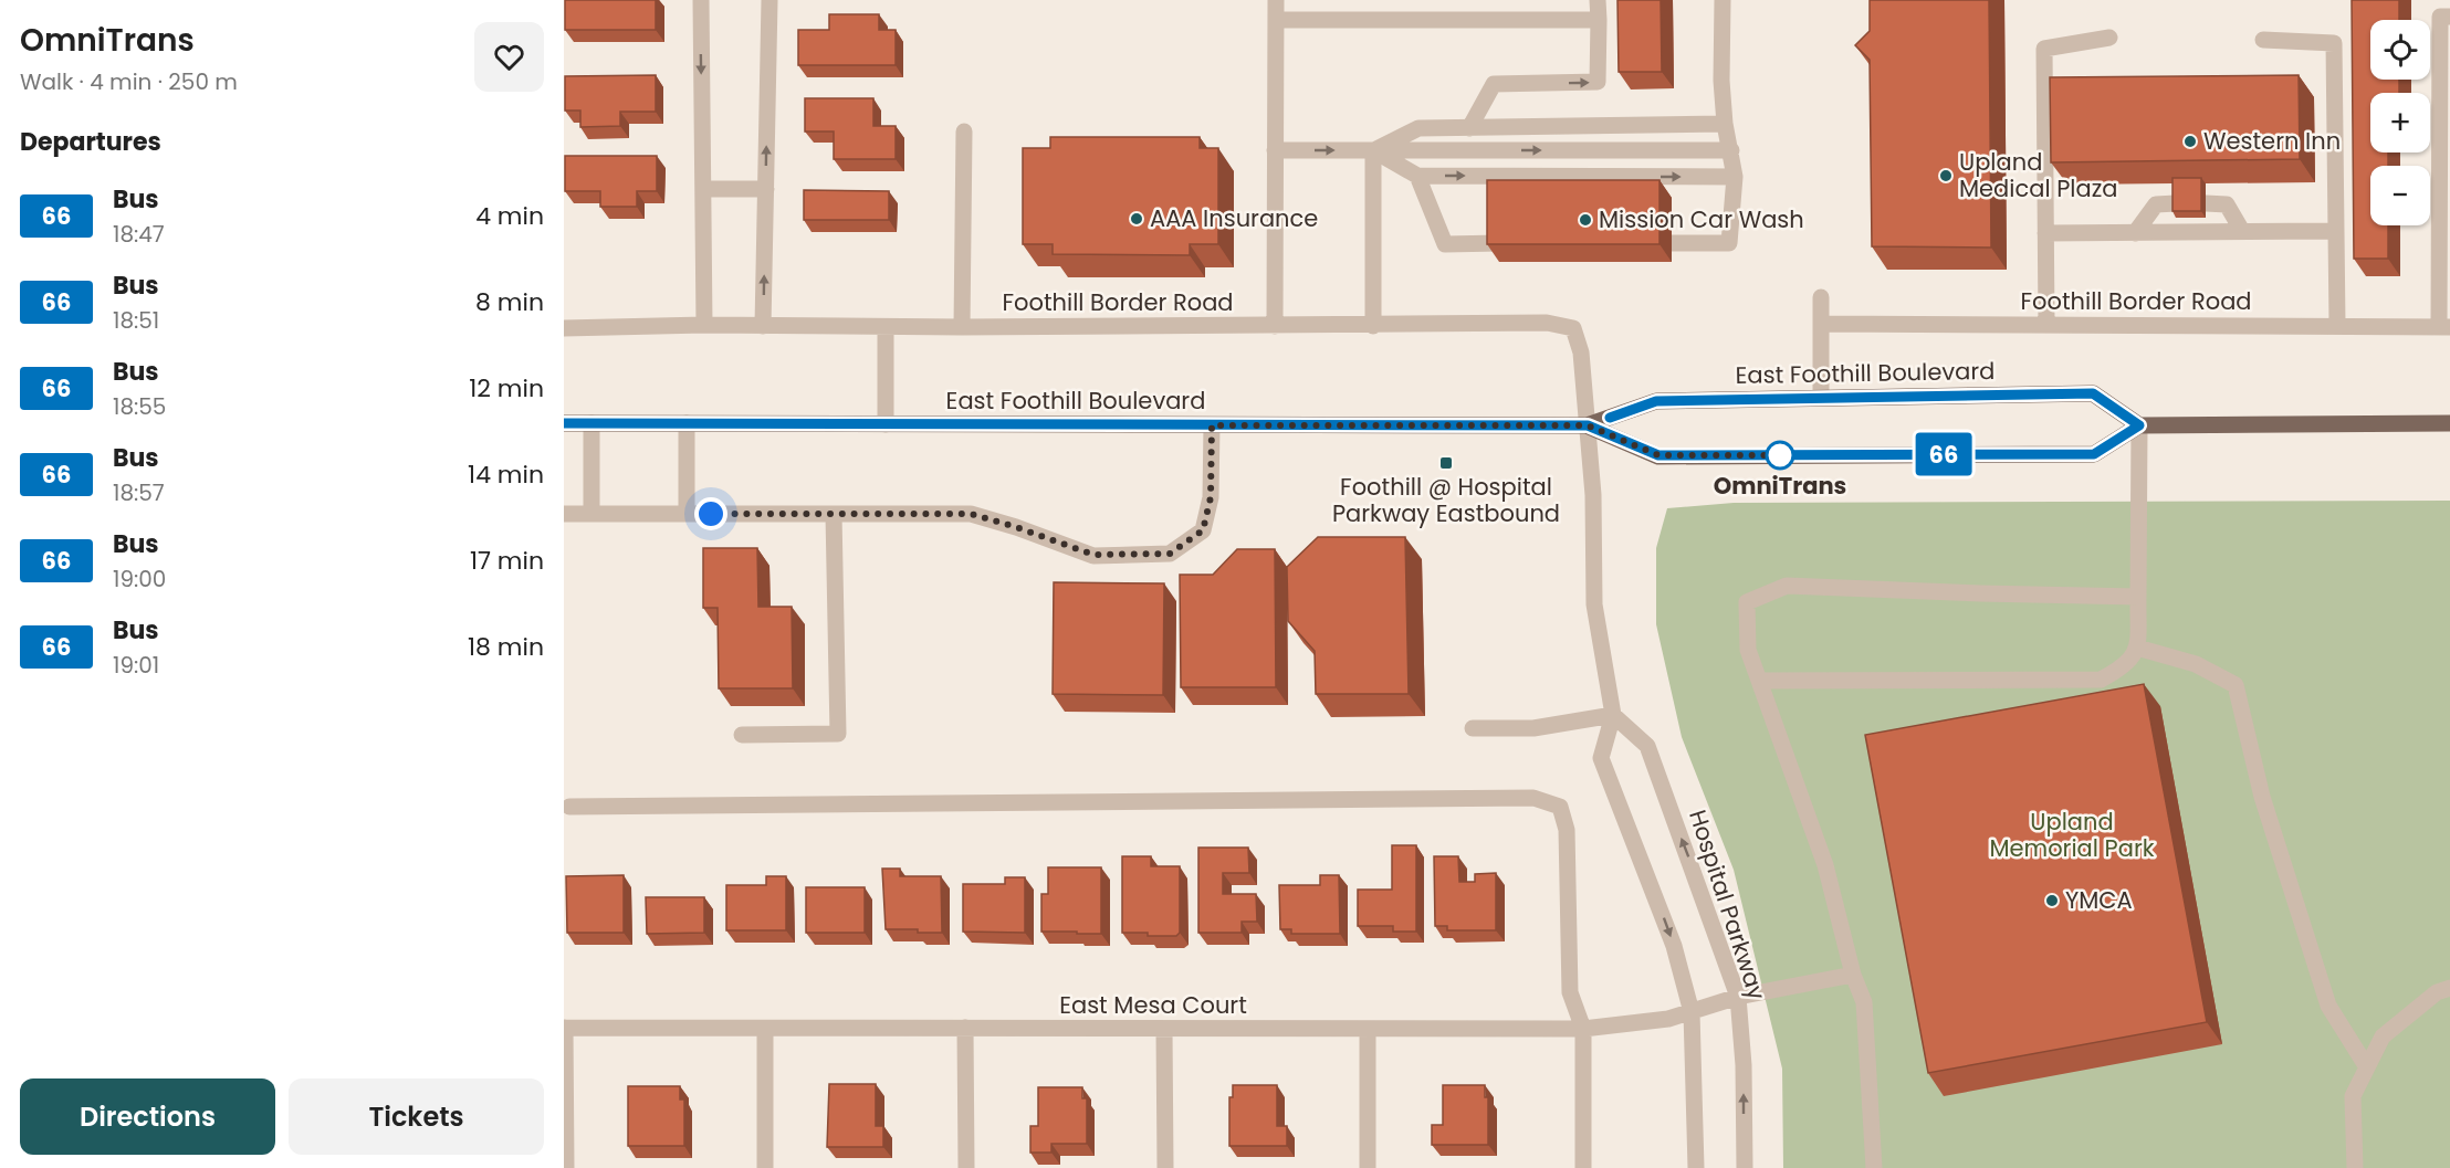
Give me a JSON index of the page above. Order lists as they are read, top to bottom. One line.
{"streets":{"main road":["East Foothill Boulevard"],"street":["Foothill Border Road","Hospital Parkway","East Mesa Court"]},"crossings":[["Foothill Border Road","East Foothill Boulevard"],["Hospital Parkway","East Mesa Court"]],"parks":["Upland Memorial Park"],"places":{"other":["Western Inn","Upland Medical Plaza","AAA Insurance","Mission Car Wash","OmniTrans","YMCA"],"transit":["Foothill @ Hospital Parkway Eastbound"]},"lines":["bus line 66"],"page":{"heading":[["OmniTrans","Walk · 4 min · 250 m"],"Departures"],"on_map":"66","map_buttons":["+","−"],"list":[{"mark":"66","name":"Bus","note":"18:47","value":"4 min"},{"mark":"66","name":"Bus","note":"18:51","value":"8 min"},{"mark":"66","name":"Bus","note":"18:55","value":"12 min"},{"mark":"66","name":"Bus","note":"18:57","value":"14 min"},{"mark":"66","name":"Bus","note":"19:00","value":"17 min"},{"mark":"66","name":"Bus","note":"19:01","value":"18 min"}],"buttons":["Directions","Tickets"]}}
